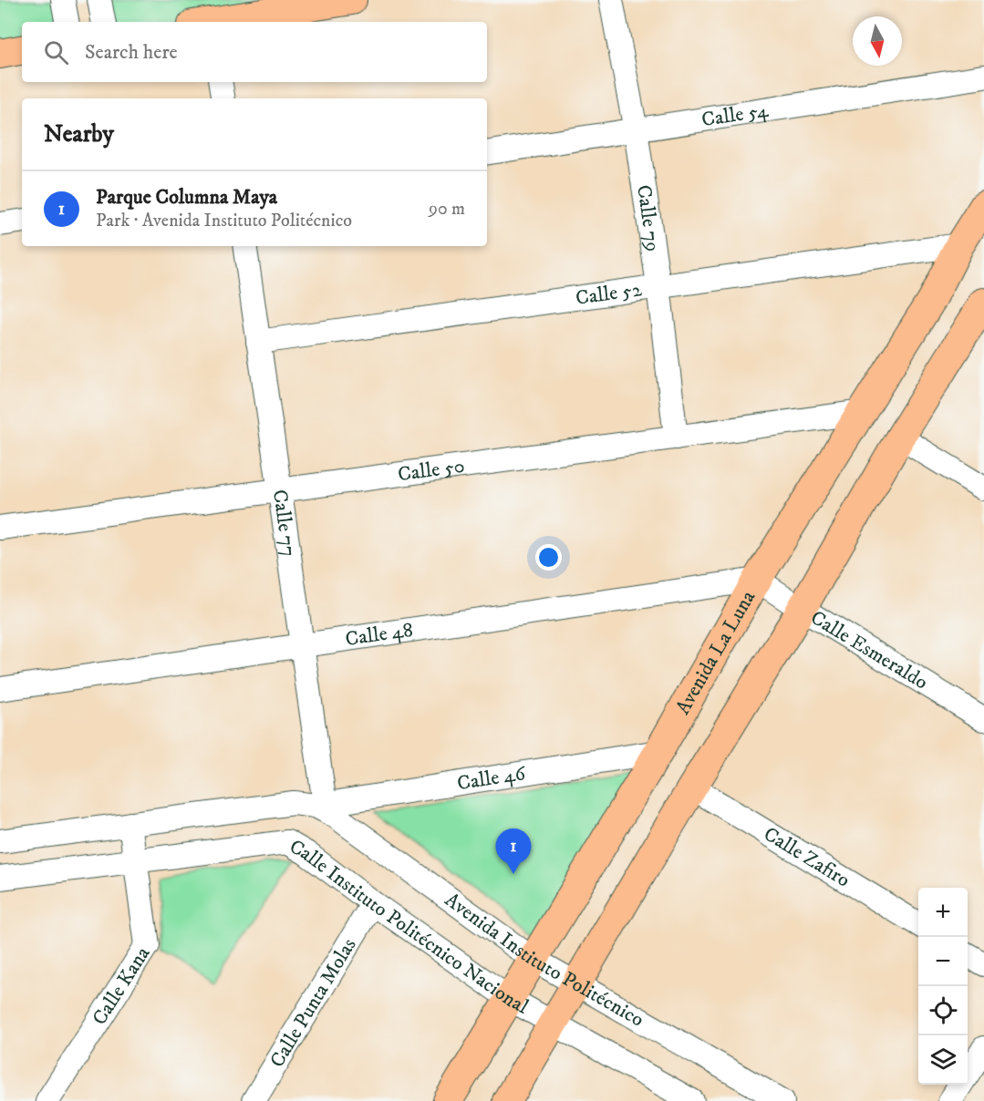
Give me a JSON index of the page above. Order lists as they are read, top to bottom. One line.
{"streets":{"main road":["Avenida La Luna"],"street":["Calle 54","Calle 79","Calle 52","Calle 50","Calle 77","Calle 48","Calle Esmeraldo","Calle 46","Calle Zafiro","Calle Instituto Politécnico Nacional","Avenida Instituto Politécnico","Calle Kana","Calle Punta Molas"]},"crossings":[["Calle 54","Calle 79"],["Calle 79","Calle 52"],["Calle 79","Calle 50"],["Calle 52","Calle 77"],["Calle 52","Avenida La Luna"],["Calle 50","Calle 77"],["Calle 50","Avenida La Luna"],["Calle 77","Calle 48"],["Calle 77","Calle 46"],["Calle 77","Avenida Instituto Politécnico"],["Calle 48","Calle Esmeraldo"],["Calle 48","Avenida La Luna"],["Calle Esmeraldo","Avenida La Luna"],["Avenida La Luna","Calle 46"],["Avenida La Luna","Calle Instituto Politécnico Nacional"],["Avenida La Luna","Avenida Instituto Politécnico"],["Calle 46","Avenida Instituto Politécnico"],["Calle Instituto Politécnico Nacional","Calle Kana"],["Calle Instituto Politécnico Nacional","Calle Punta Molas"]],"north":"bottom","page":{"search":"Search here","heading":"Nearby","list":[{"mark":"1","name":"Parque Columna Maya","note":"Park · Avenida Instituto Politécnico","value":"90 m"}],"pins":"1","map_buttons":["+","−"]}}
